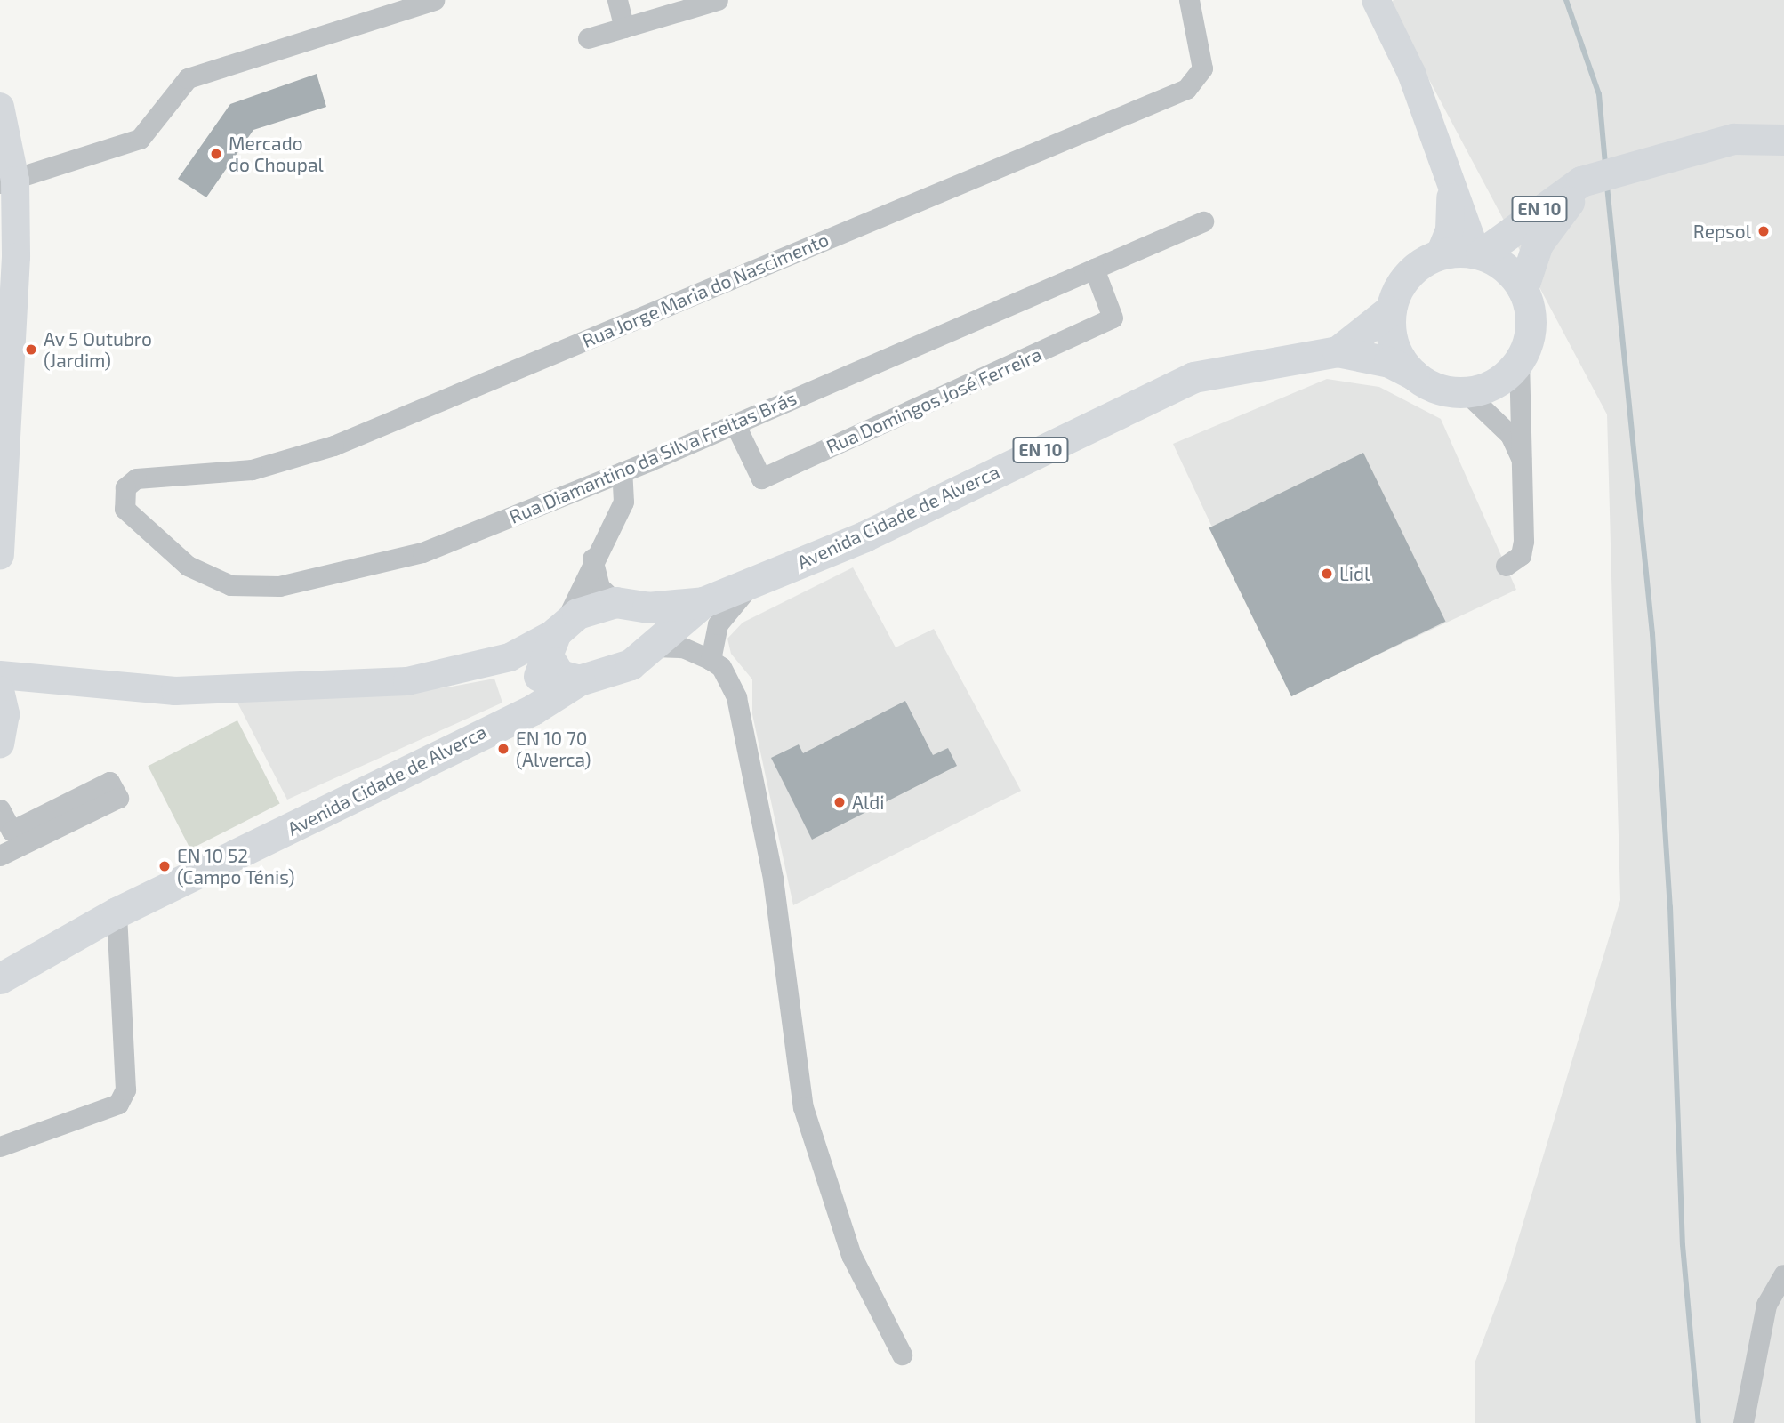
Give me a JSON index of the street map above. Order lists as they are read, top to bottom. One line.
{"streets":{"main road":["EN 10","Avenida Cidade de Alverca"],"street":["Rua Jorge Maria do Nascimento","Rua Domingos José Ferreira","Rua Diamantino da Silva Freitas Brás"]},"crossings":[["EN 10","Avenida Cidade de Alverca"],["Rua Jorge Maria do Nascimento","Rua Diamantino da Silva Freitas Brás"],["Rua Domingos José Ferreira","Rua Diamantino da Silva Freitas Brás"]],"places":["Mercado do Choupal","Repsol","Av 5 Outubro (Jardim)","Lidl","EN 10 70 (Alverca)","Aldi","EN 10 52 (Campo Ténis)"]}
